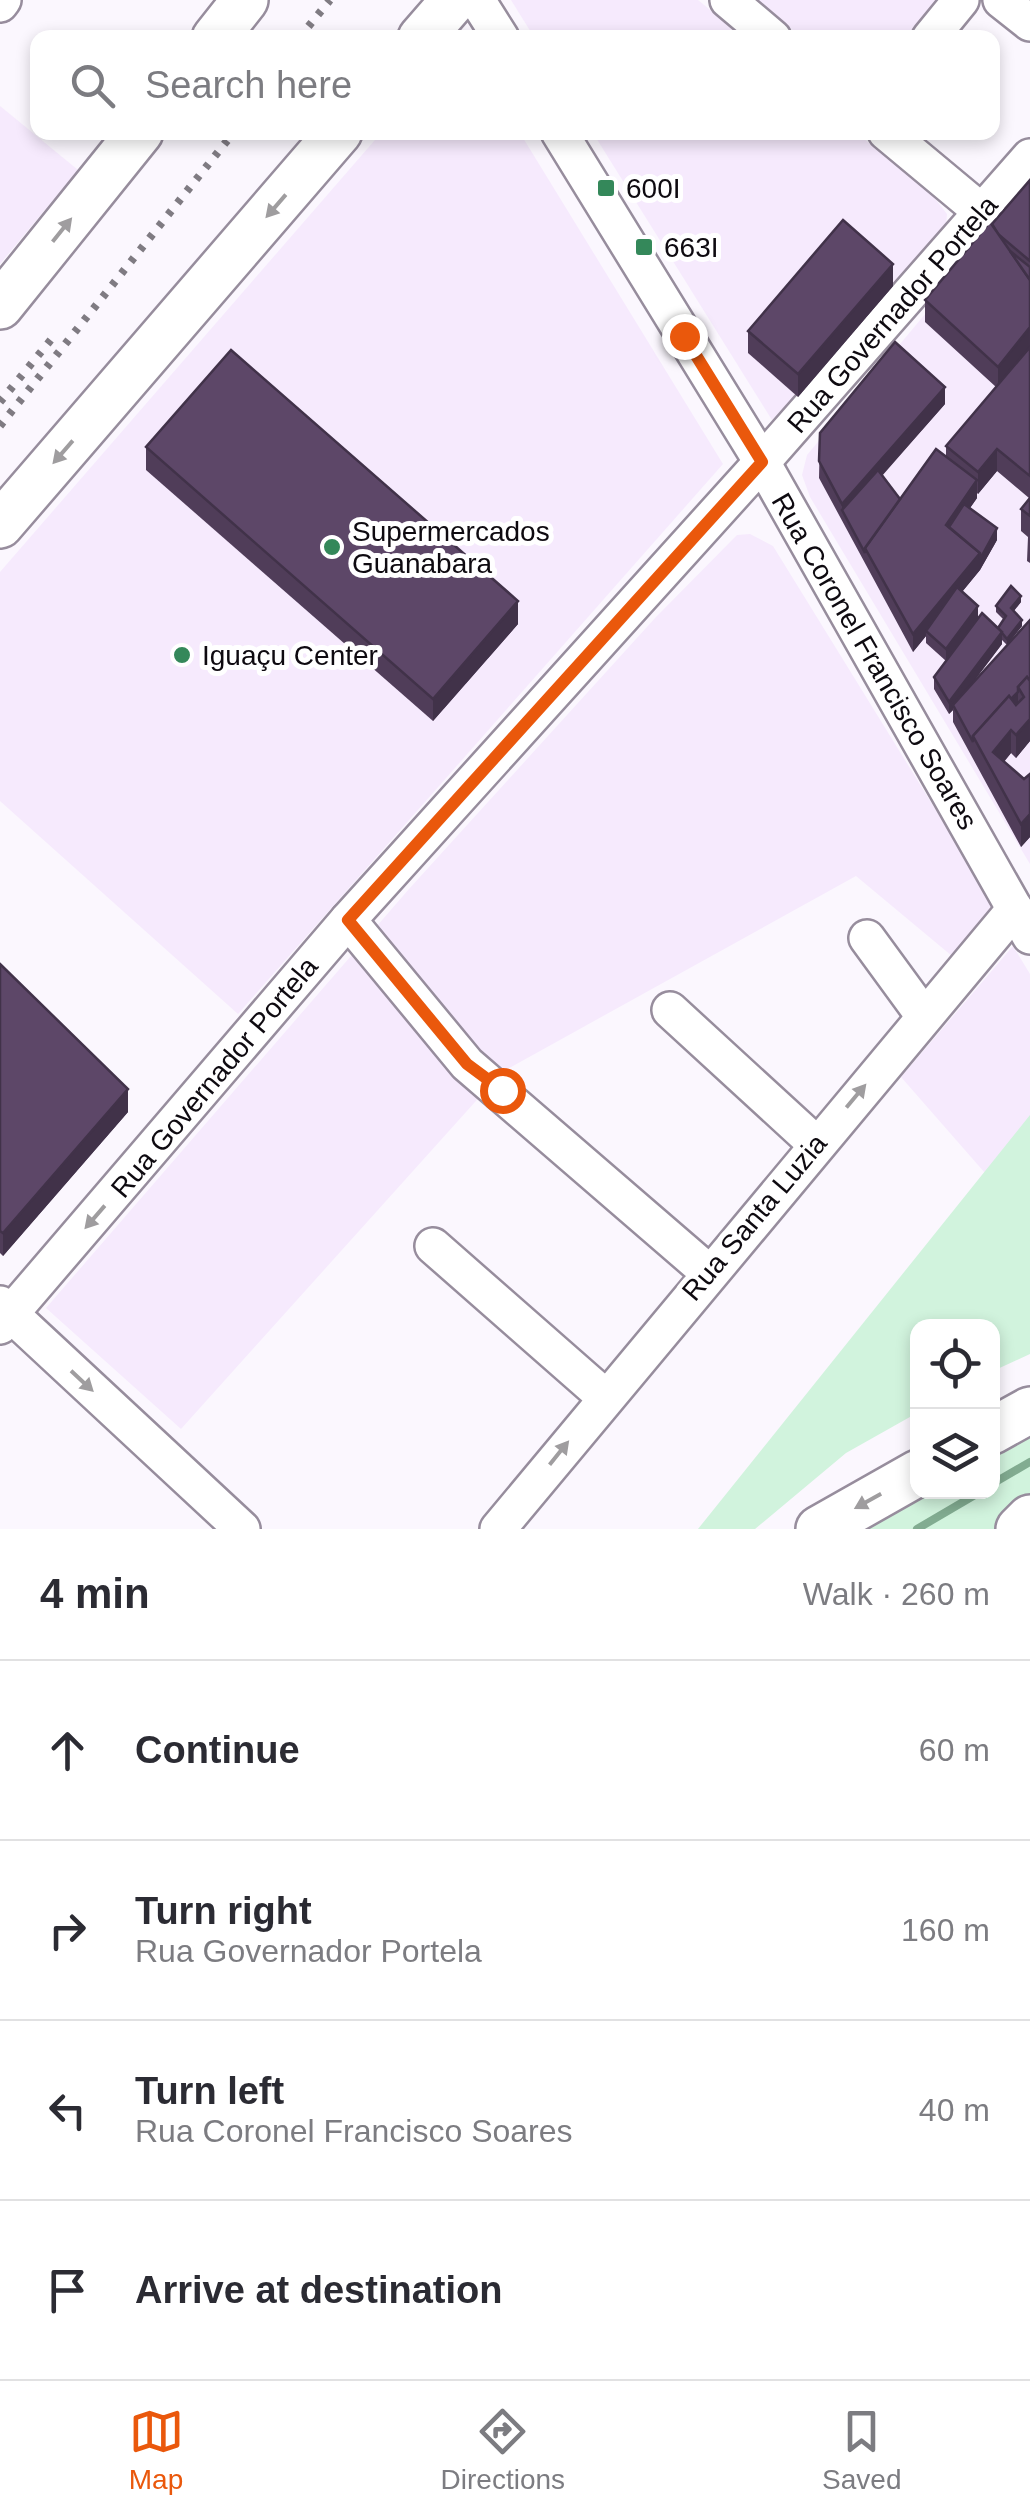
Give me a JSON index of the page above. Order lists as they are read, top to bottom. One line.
{"streets":{"street":["Rua Governador Portela","Rua Coronel Francisco Soares","Rua Santa Luzia"]},"crossings":[["Rua Governador Portela","Rua Coronel Francisco Soares"],["Rua Coronel Francisco Soares","Rua Santa Luzia"]],"one_way":["Rua Santa Luzia"],"places":{"transit":["600I","663I"],"other":["Supermercados Guanabara","Iguaçu Center"]},"page":{"search":"Search here","heading":["4 min","Walk · 260 m"],"list":[["Continue","60 m"],["Turn right","Rua Governador Portela","160 m"],["Turn left","Rua Coronel Francisco Soares","40 m"],"Arrive at destination"],"nav":["Map","Directions","Saved"]}}
